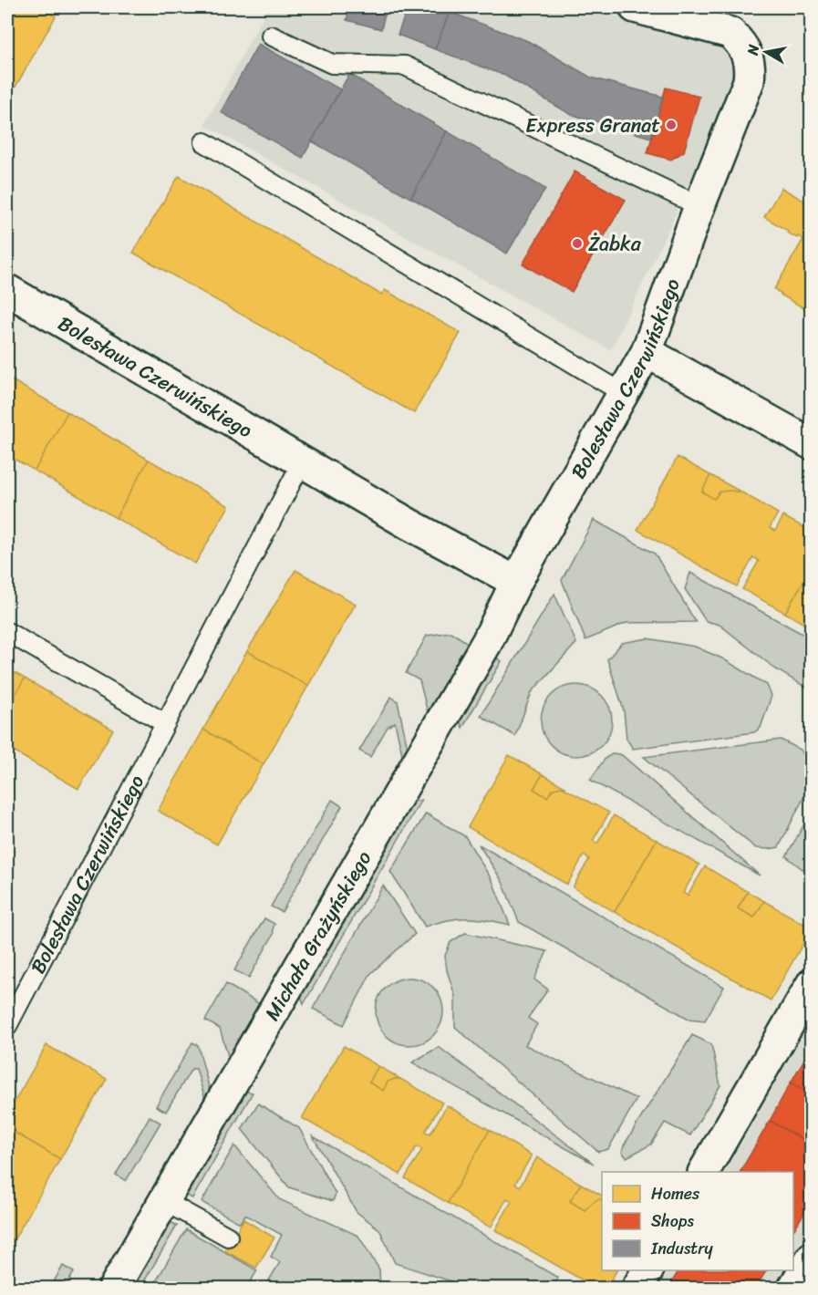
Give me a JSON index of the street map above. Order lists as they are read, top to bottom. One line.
{"streets":{"street":["Bolesława Czerwińskiego","Michała Grażyńskiego"]},"crossings":[["Bolesława Czerwińskiego","Michała Grażyńskiego"]],"places":["Express Granat","Żabka"],"legend":["Homes","Shops","Industry"],"north":"left"}
